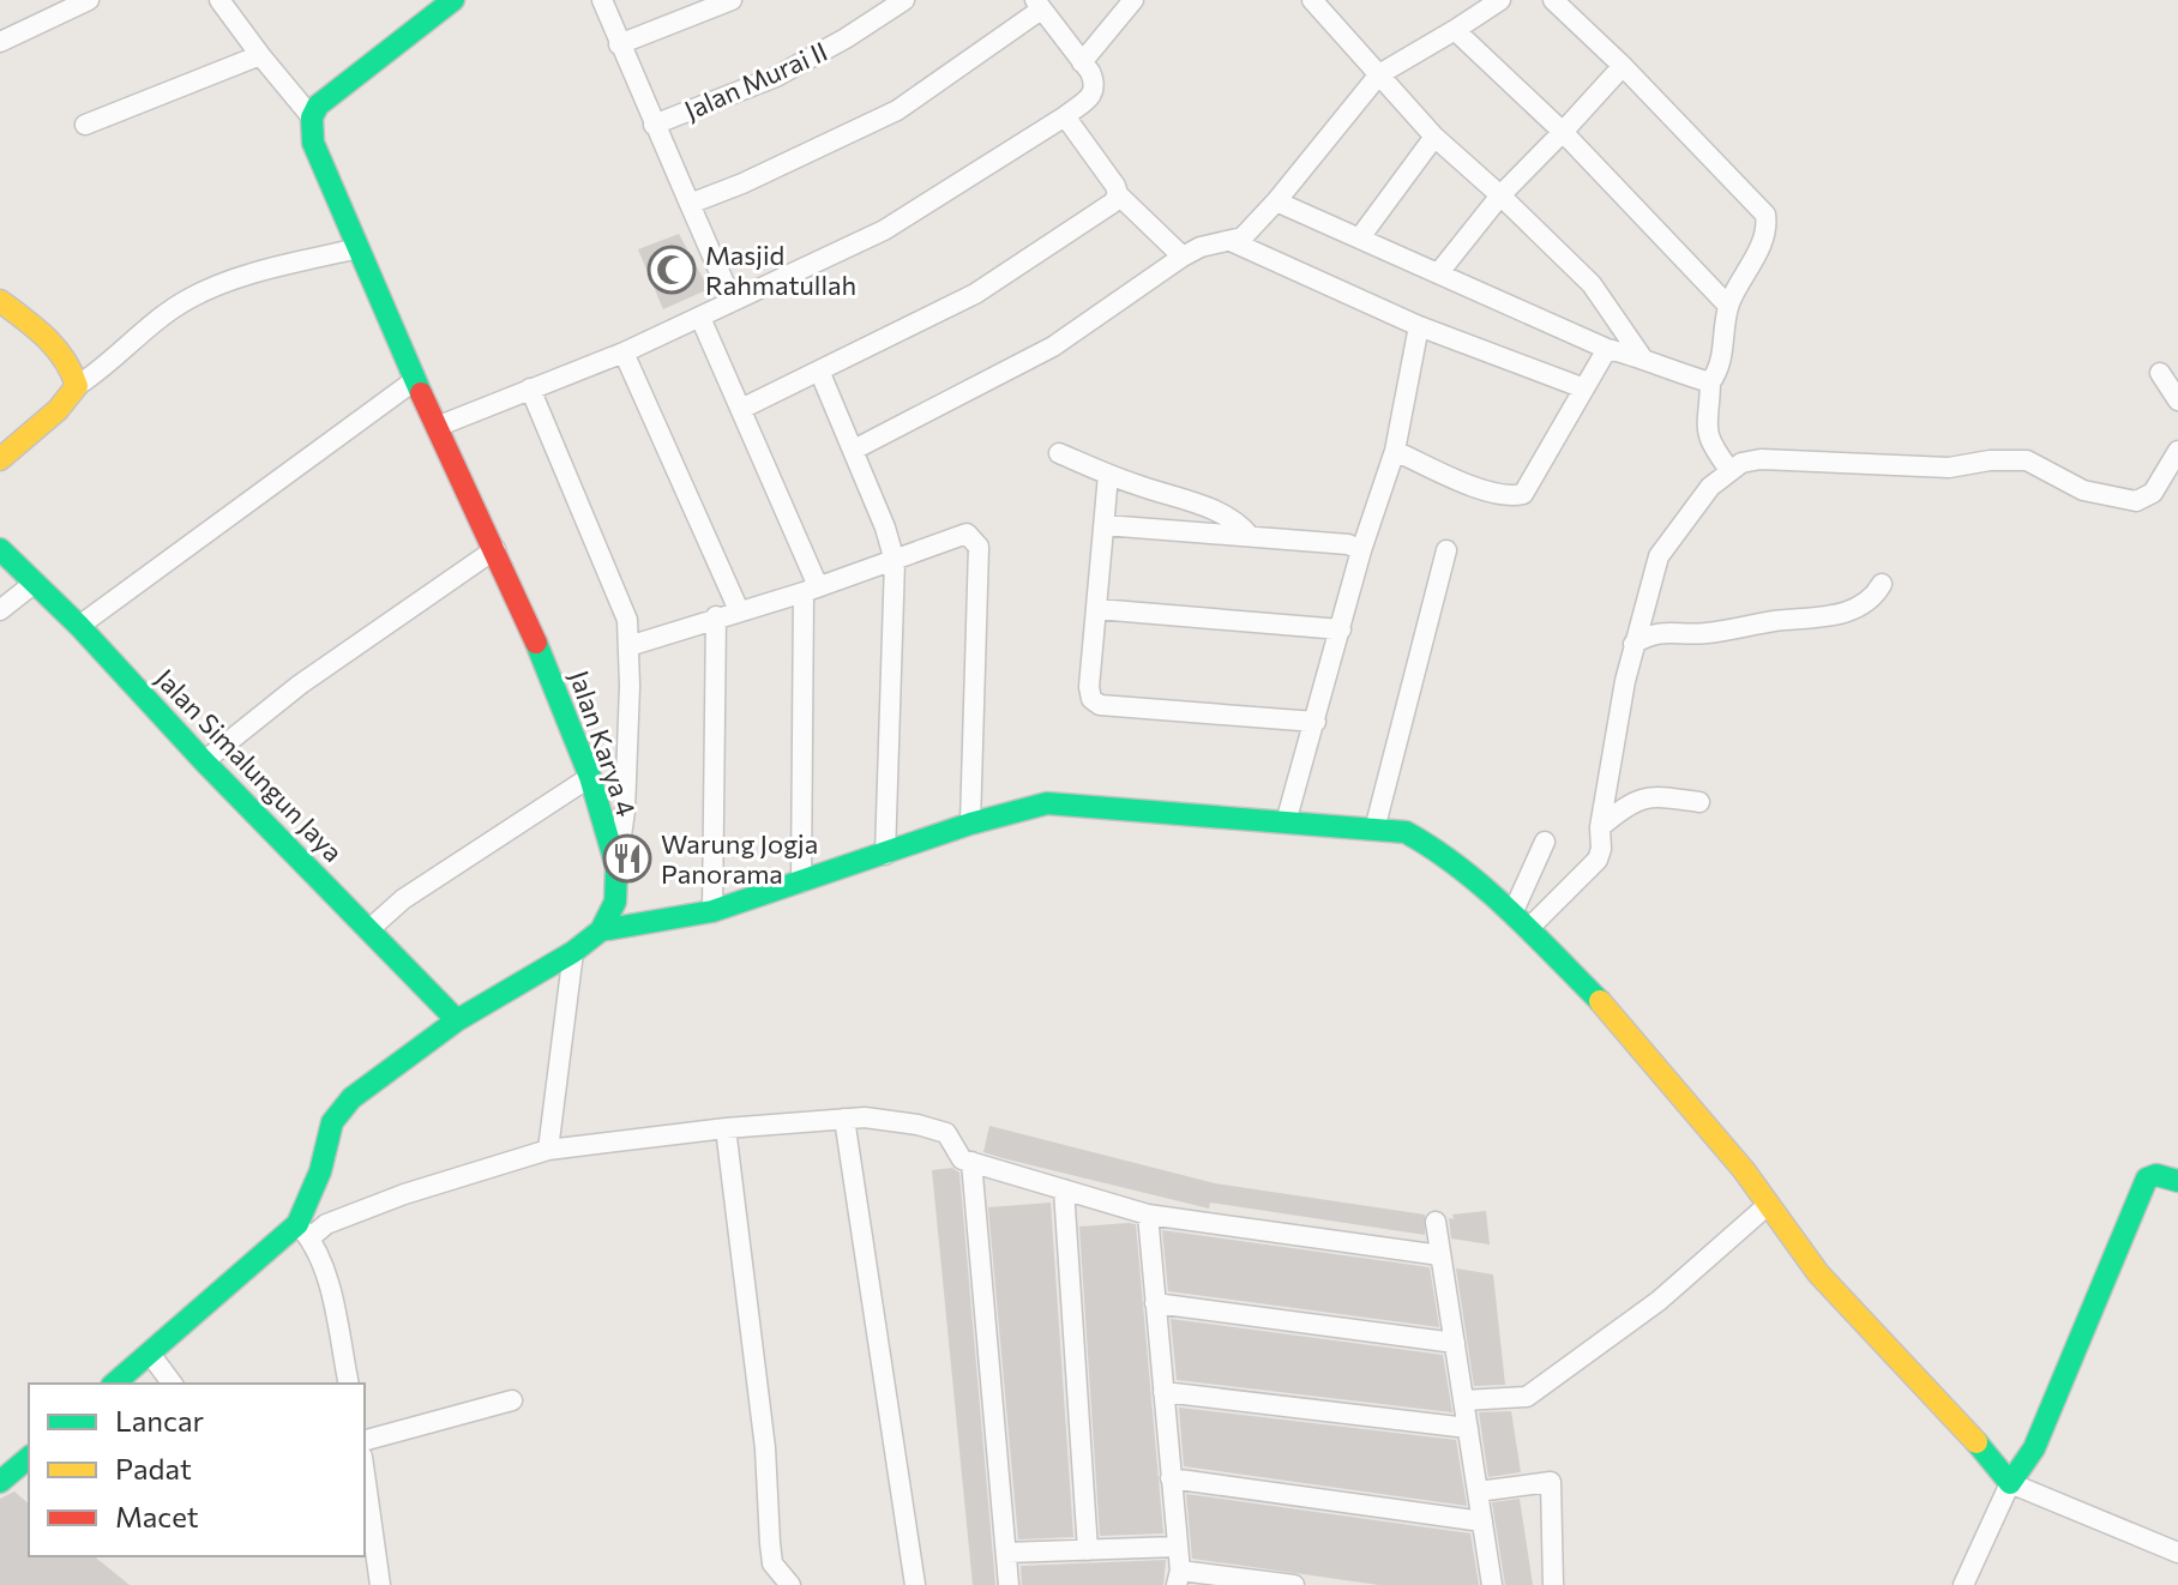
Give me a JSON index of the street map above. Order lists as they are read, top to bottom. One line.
{"streets":{"street":["Jalan Murai II","Jalan Karya 4","Jalan Simalungun Jaya"]},"places":{"mosque":["Masjid Rahmatullah"],"restaurant":["Warung Jogja Panorama"]},"legend":["Lancar","Padat","Macet"]}
